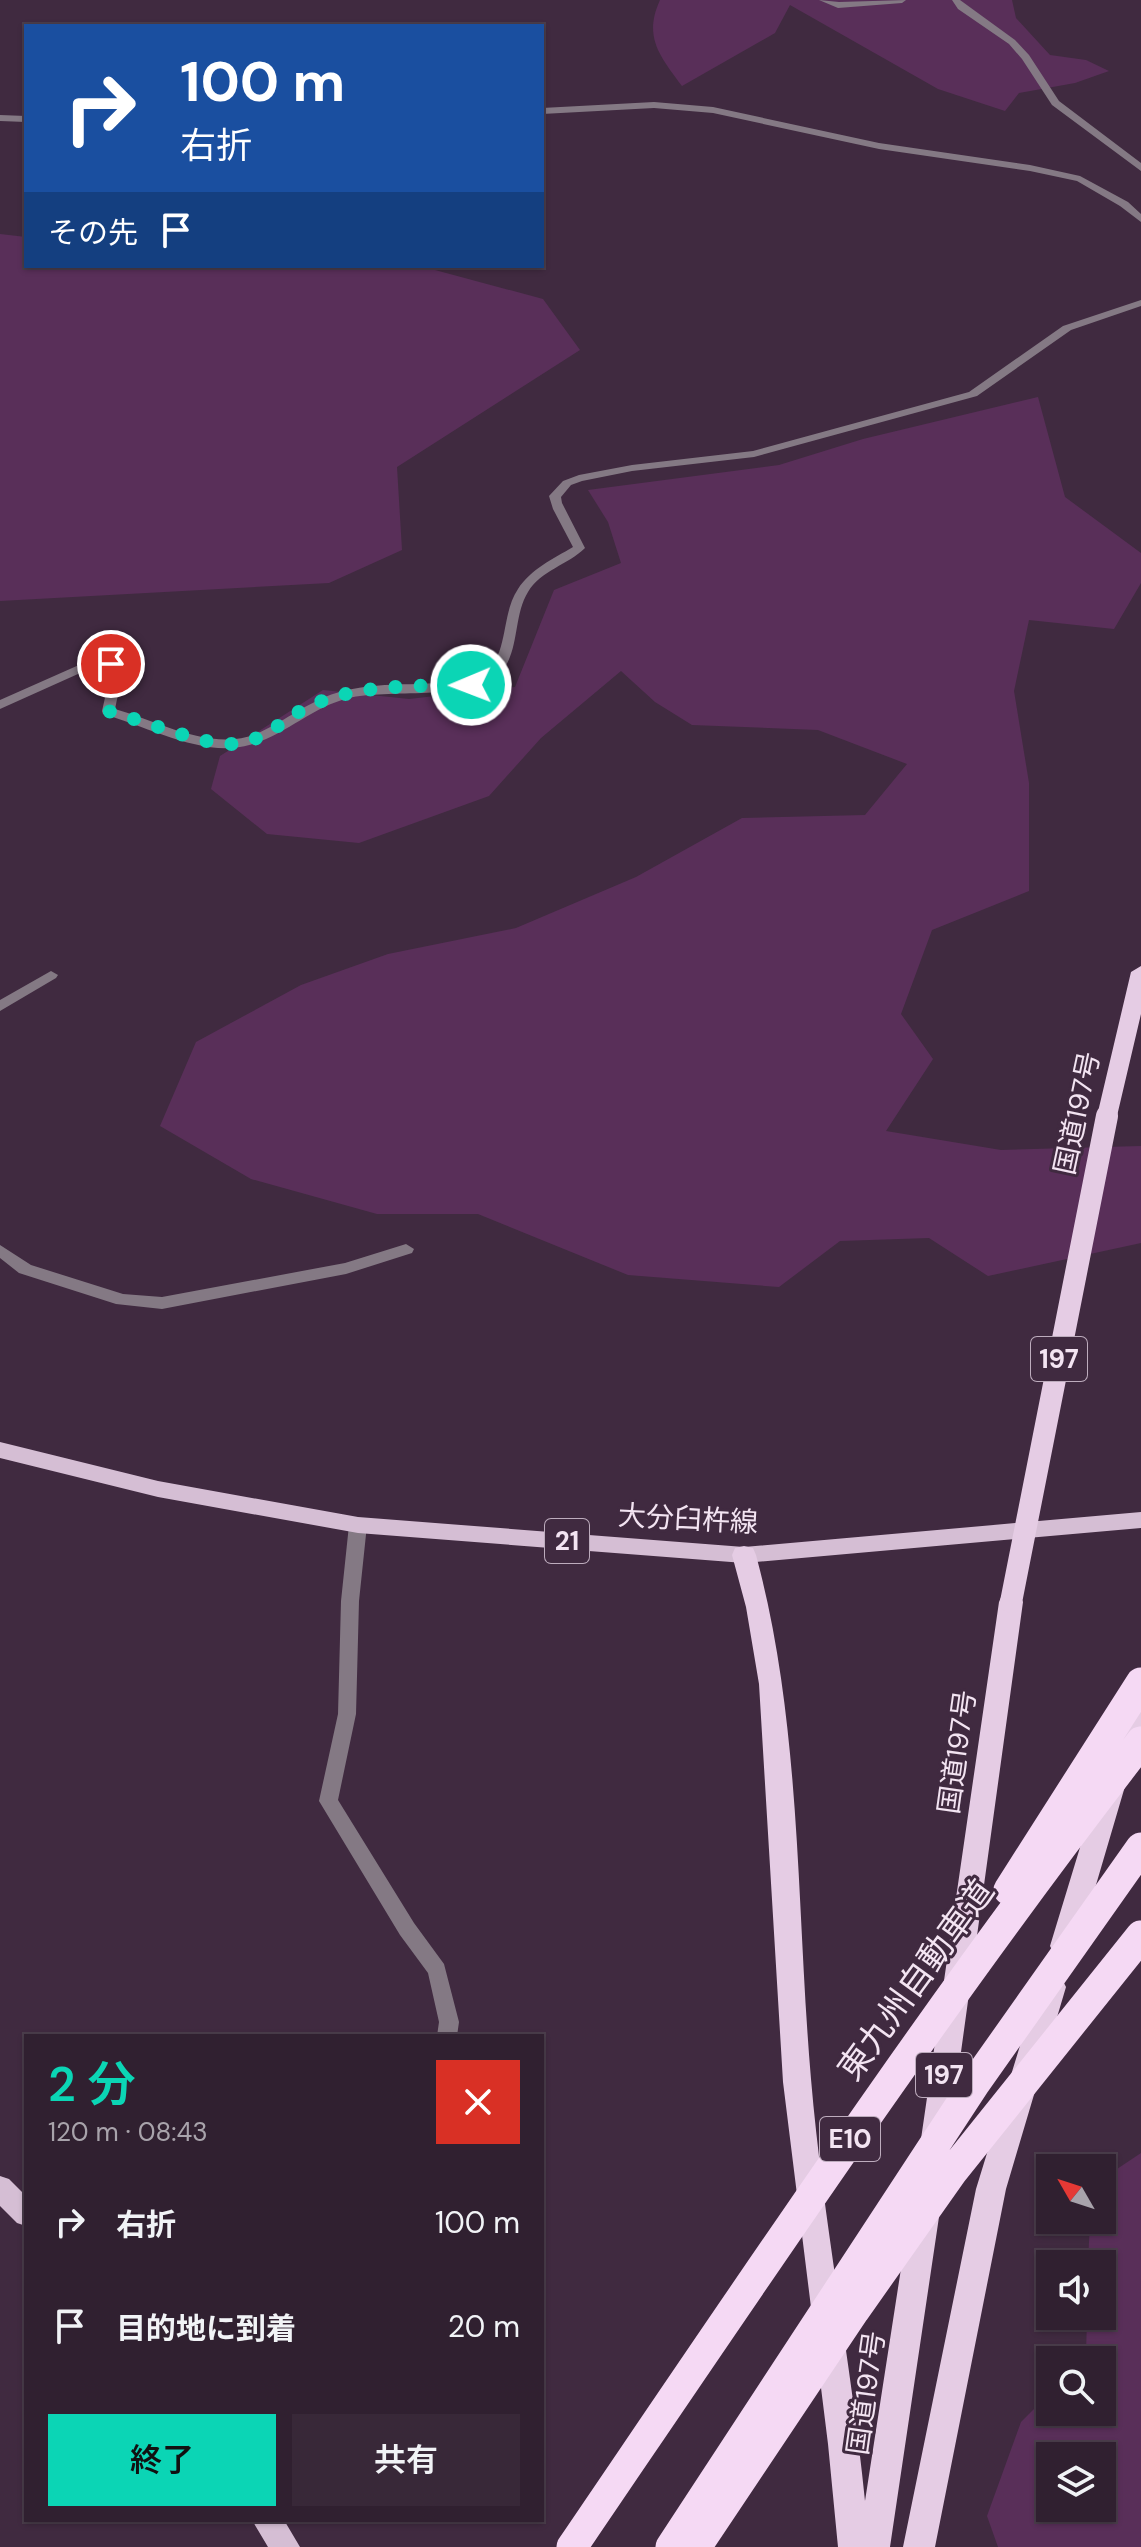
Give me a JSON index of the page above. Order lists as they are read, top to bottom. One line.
{"streets":{"highway":["国道197号","197","東九州自動車道","E10"],"main road":["大分臼杵線","21"]},"north":"top left","page":{"turn":["100 m","右折"],"then":"その先","heading":["2 分","120 m · 08:43"],"list":[{"name":"右折","value":"100 m"},{"name":"目的地に到着","value":"20 m"}],"buttons":["終了","共有"]}}
